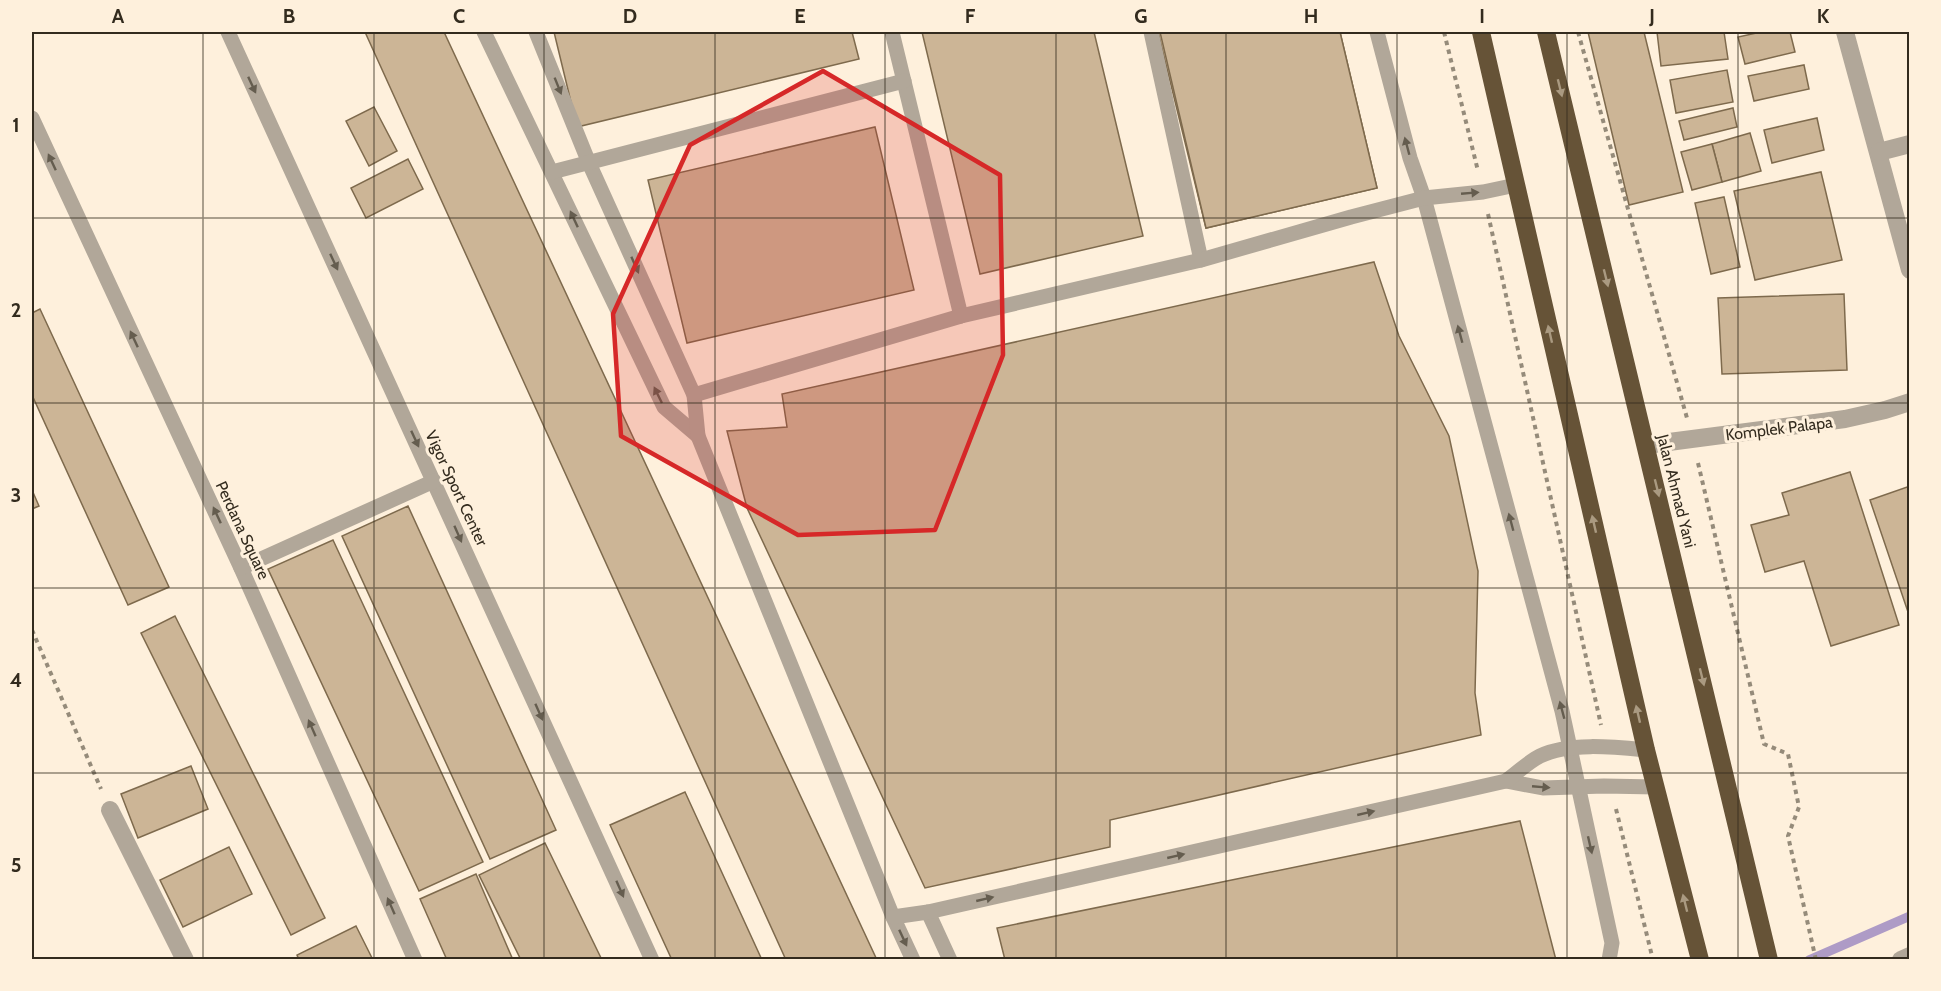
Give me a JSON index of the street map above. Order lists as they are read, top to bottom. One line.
{"streets":{"highway":["Jalan Ahmad Yani"],"street":["Komplek Palapa"],"lane":["Vigor Sport Center","Perdana Square"]},"crossings":[["Komplek Palapa","Jalan Ahmad Yani"]],"one_way":["Vigor Sport Center","Perdana Square"],"grid":{"columns":["A","B","C","D","E","F","G","H","I","J","K"],"rows":["1","2","3","4","5"]}}
